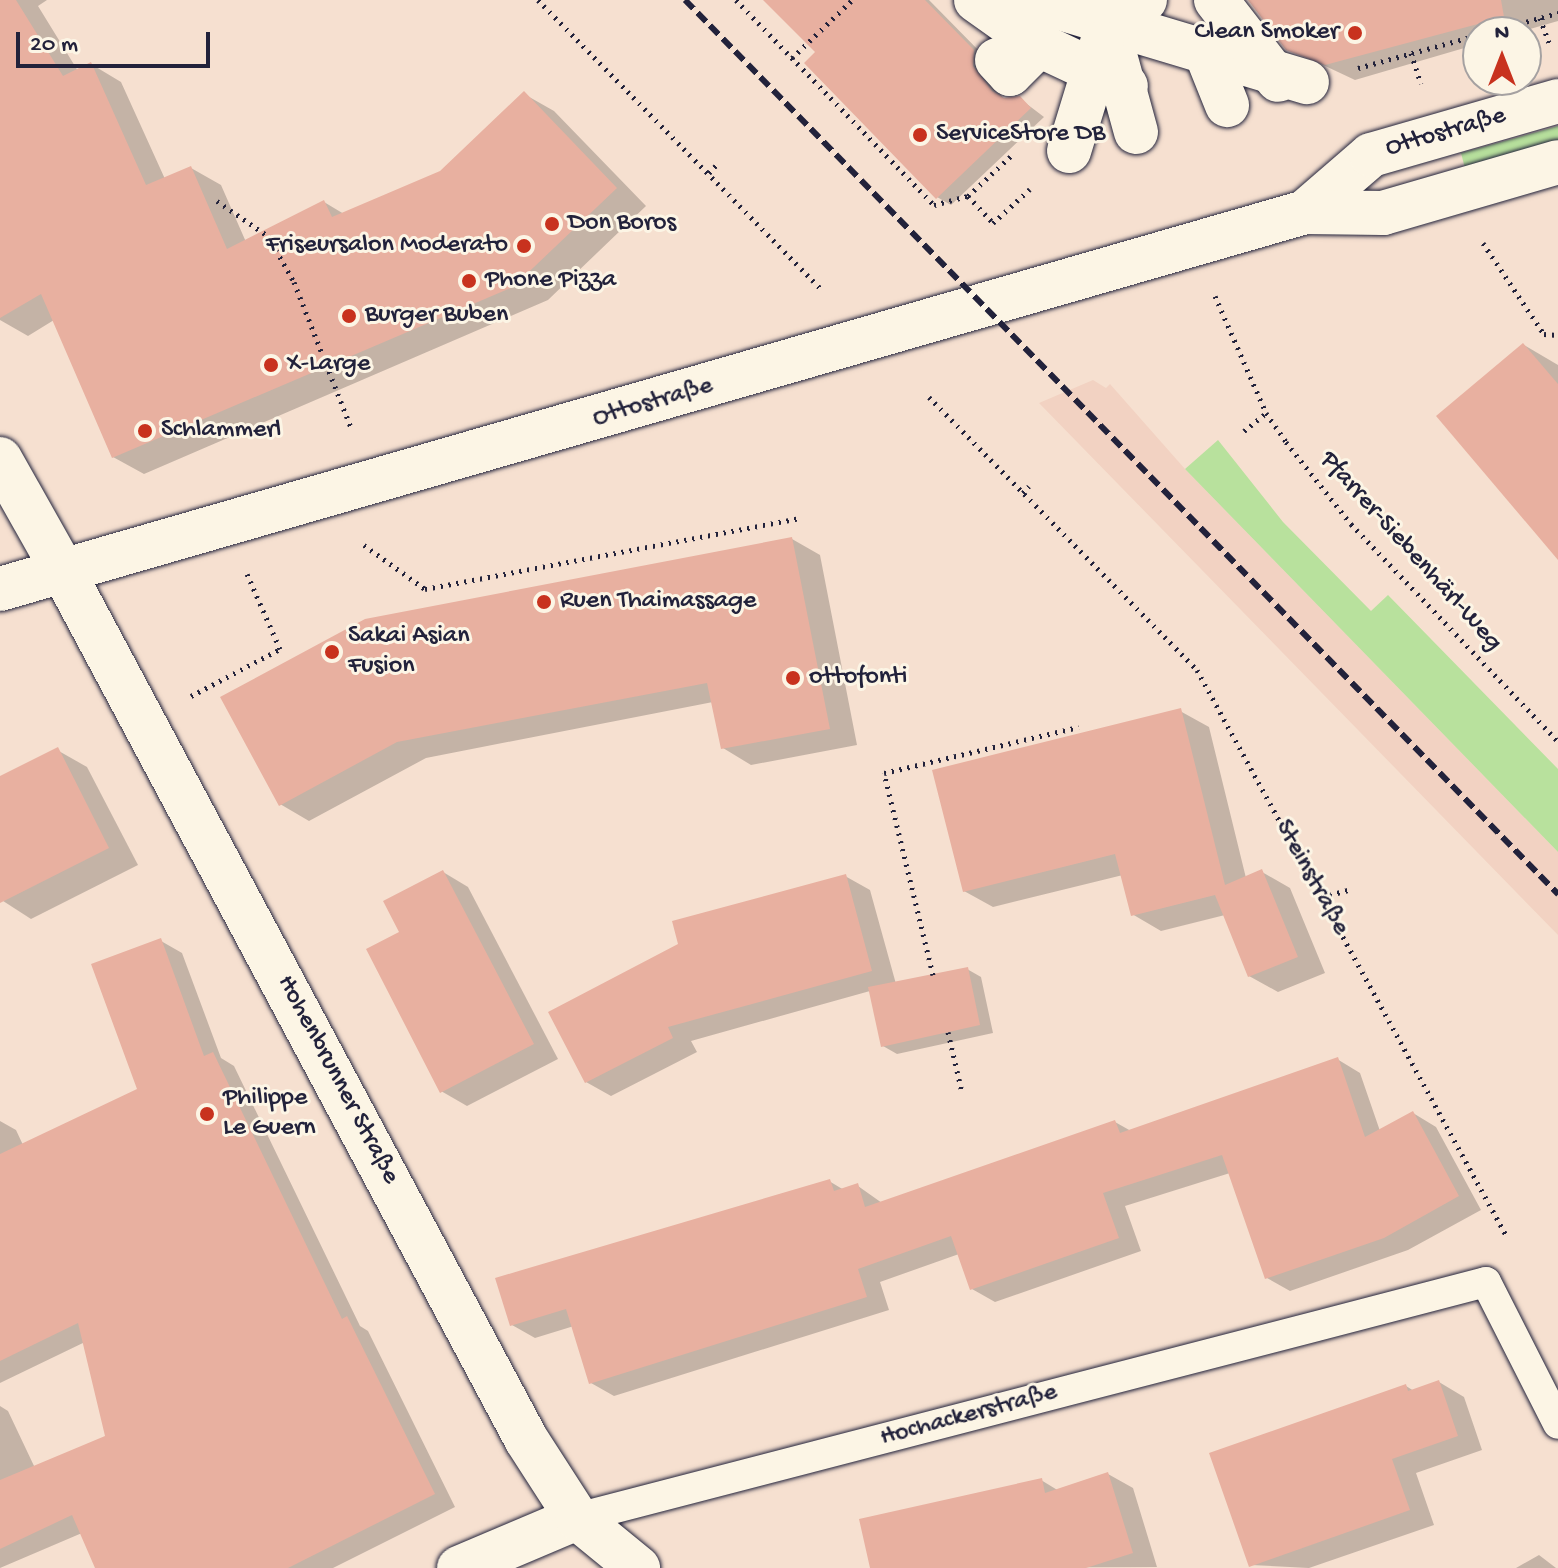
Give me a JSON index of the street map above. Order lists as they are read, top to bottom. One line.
{"streets":{"street":["Ottostraße","Hohenbrunner Straße","Hochackerstraße"],"path":["Pfarrer-Siebenhärl-Weg","Steinstraße"]},"crossings":[["Ottostraße","Pfarrer-Siebenhärl-Weg"],["Ottostraße","Hohenbrunner Straße"],["Steinstraße","Hochackerstraße"],["Hohenbrunner Straße","Hochackerstraße"]],"places":["Clean Smoker","ServiceStore DB","Don Boros","Friseursalon Moderato","Phone Pizza","Burger Buben","X-Large","Schlammerl","Ruen Thaimassage","Sakai Asian Fusion","ottofonti","Philippe Le Guern"],"scale_bar":"20 m","north":"top"}
